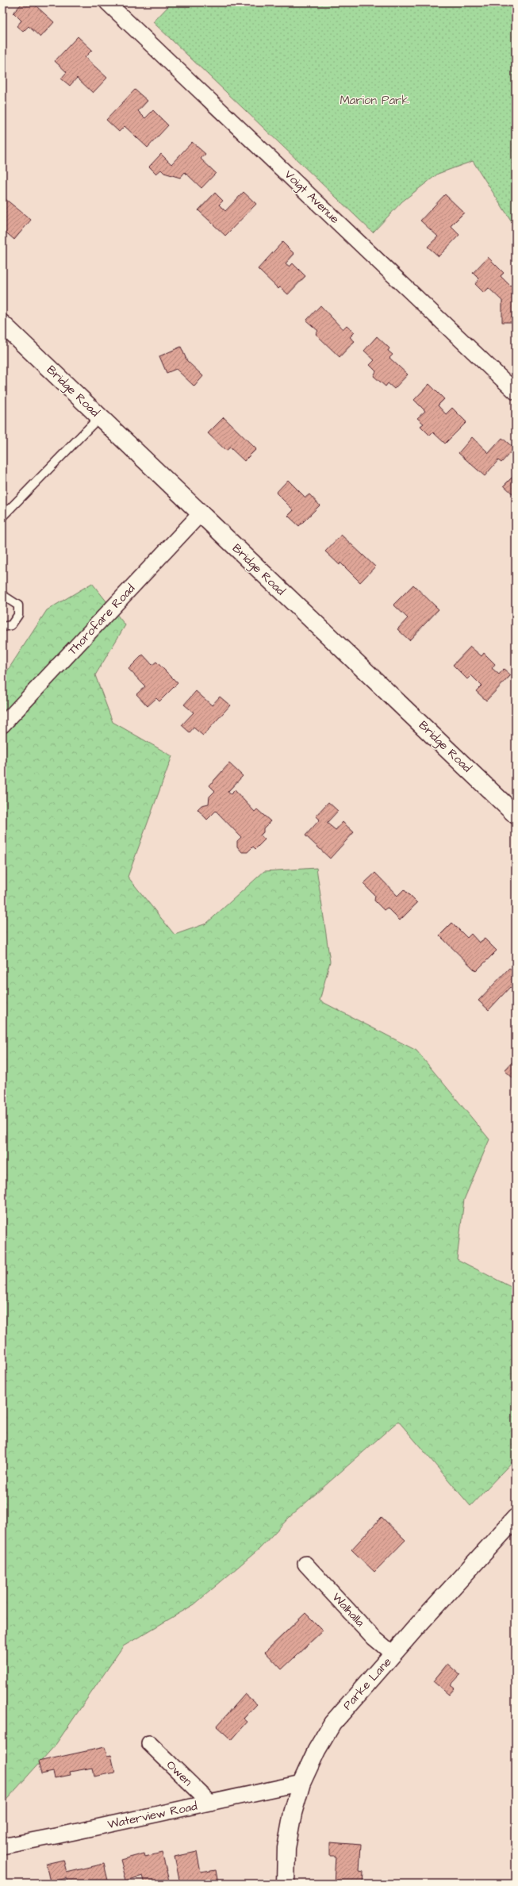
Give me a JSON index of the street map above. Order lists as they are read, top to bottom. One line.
{"streets":{"main road":["Bridge Road","Parke Lane"],"street":["Voigt Avenue","Thorofare Road","Walhalla","Owen","Waterview Road"]},"crossings":[["Bridge Road","Thorofare Road"],["Walhalla","Parke Lane"],["Parke Lane","Waterview Road"],["Owen","Waterview Road"]],"parks":["Marion Park"]}
